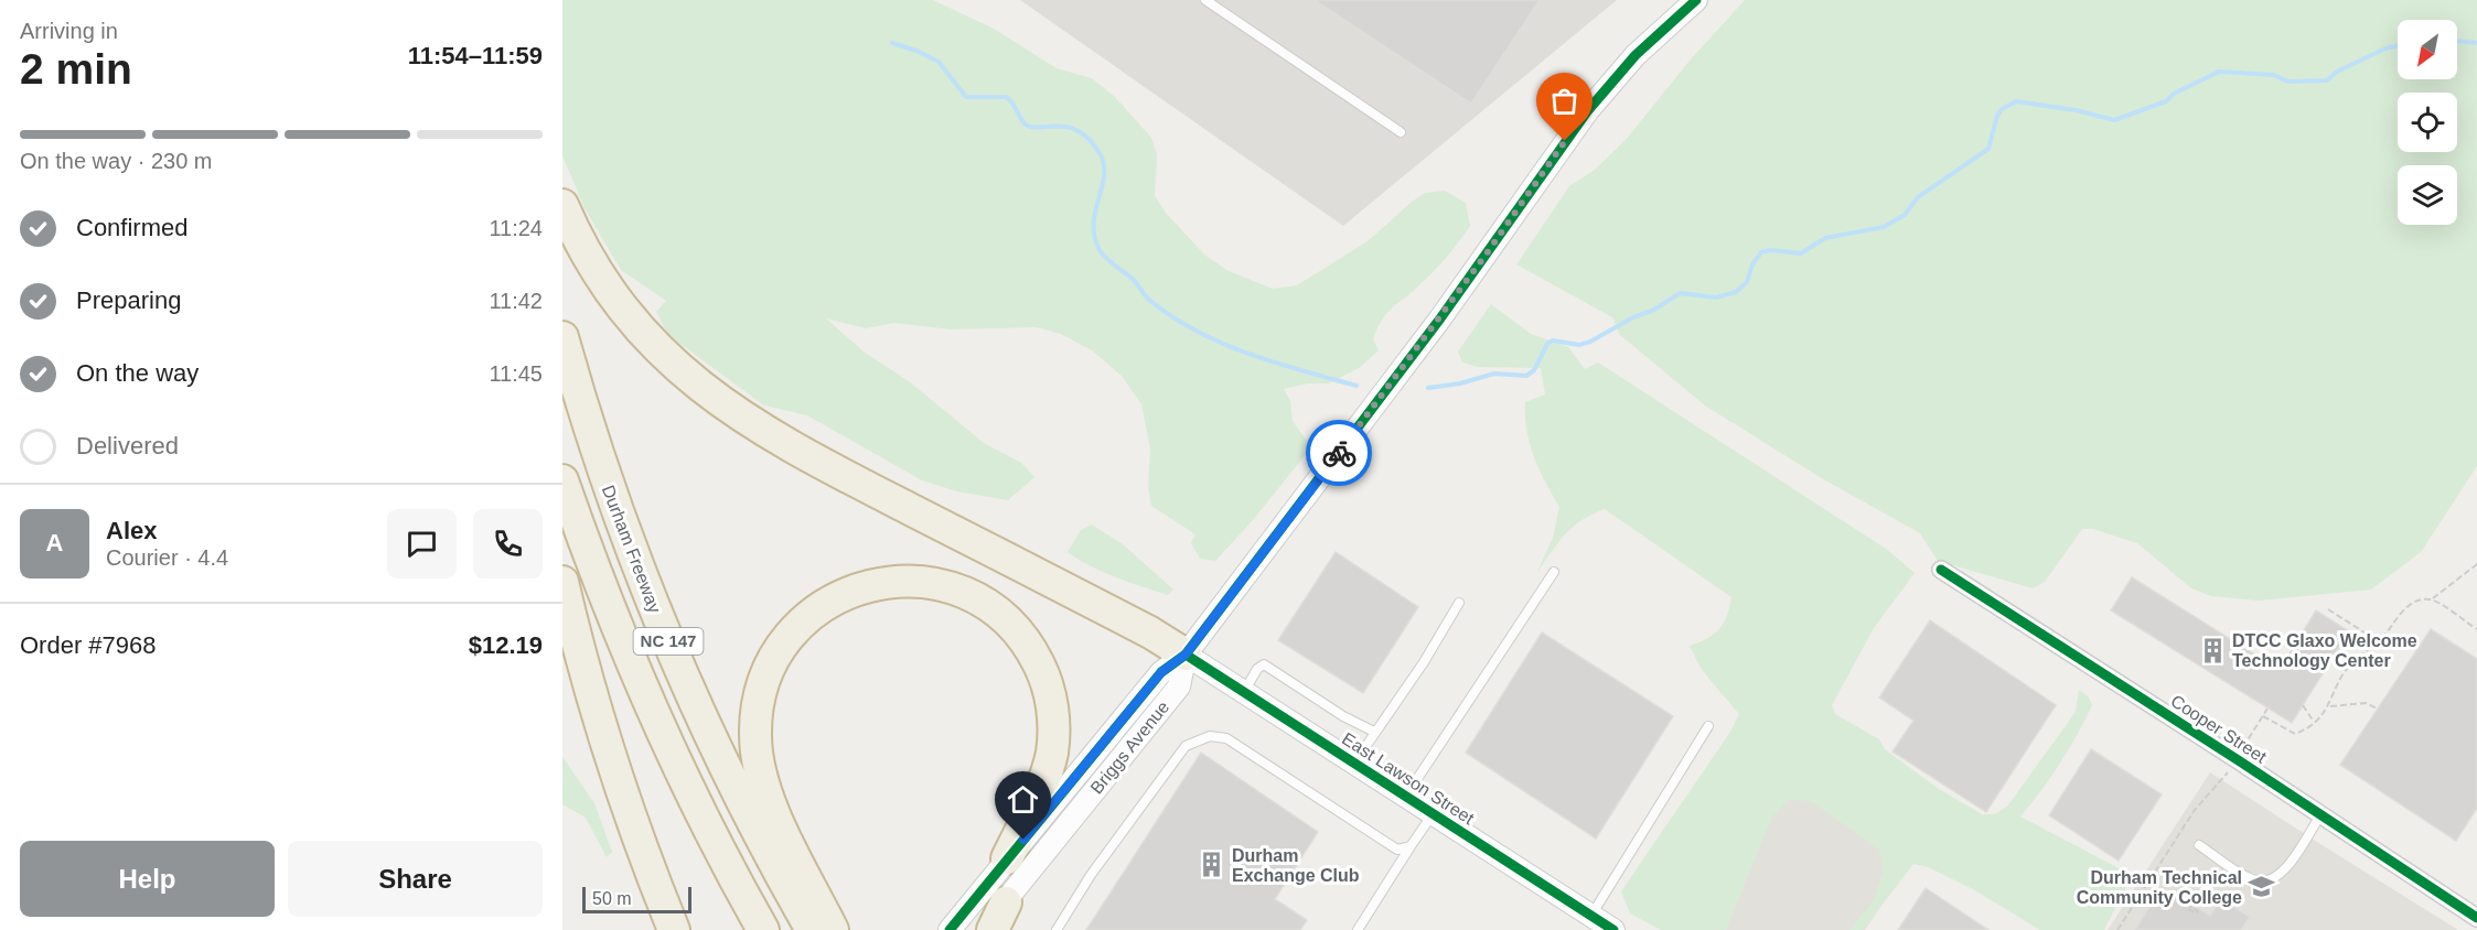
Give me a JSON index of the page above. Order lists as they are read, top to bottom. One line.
{"streets":{"highway":["Durham Freeway","NC 147"],"street":["Cooper Street","Briggs Avenue","East Lawson Street"]},"crossings":[["Briggs Avenue","East Lawson Street"]],"places":{"building":["DTCC Glaxo Welcome Technology Center","Durham Exchange Club"],"school or university":["Durham Technical Community College"]},"scale_bar":"50 m","north":"bottom left","page":{"heading":["2 min","Arriving in","11:54–11:59"],"panel":["Alex","Courier · 4.4","Order #7968","$12.19"],"bar":"On the way · 230 m","list":[["Confirmed","11:24"],["Preparing","11:42"],["On the way","11:45"],"Delivered"],"round":"A","buttons":["Help","Share"],"scale":"50 m"}}
